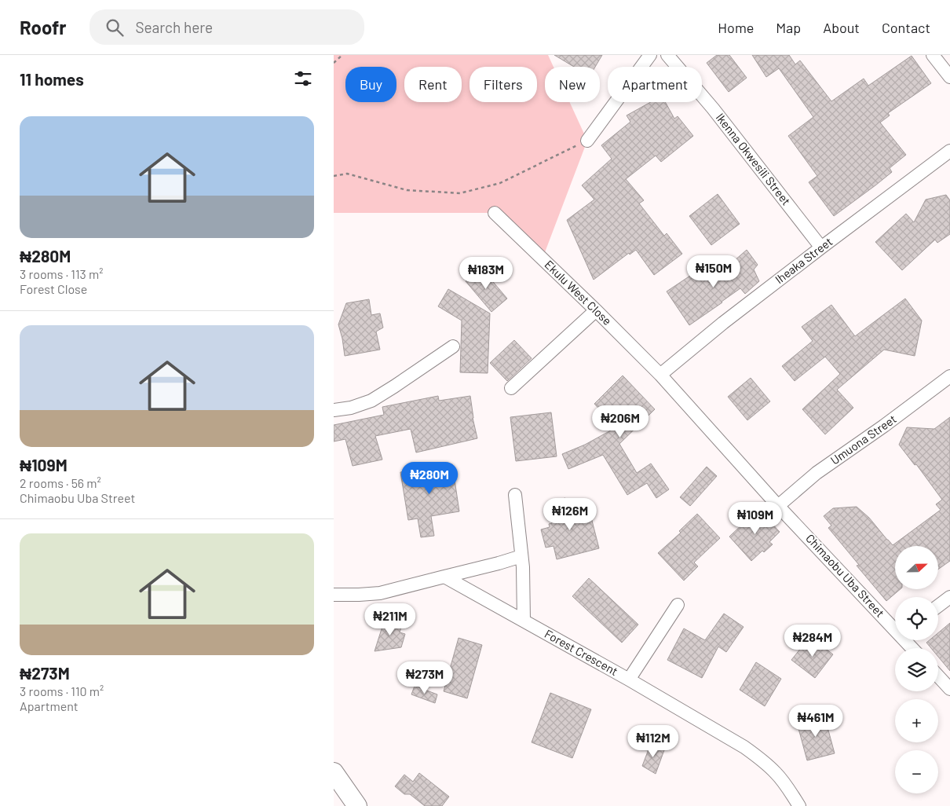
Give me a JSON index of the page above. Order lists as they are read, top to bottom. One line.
{"streets":{"street":["Ikenna Okwesili Street","Iheaka Street","Ekulu West Close","Umuona Street","Chimaobu Uba Street","Forest Crescent"]},"crossings":[["Ikenna Okwesili Street","Iheaka Street"],["Iheaka Street","Ekulu West Close"],["Iheaka Street","Chimaobu Uba Street"],["Ekulu West Close","Chimaobu Uba Street"],["Umuona Street","Chimaobu Uba Street"]],"north":"right","page":{"header":"Roofr","search":"Search here","nav":["Home","Map","About","Contact"],"heading":"11 homes","chip":["Buy","Rent","Filters","New","Apartment"],"list":[{"name":"₦280M","note":"3 rooms · 113 m² · Forest Close"},{"name":"₦109M","note":"2 rooms · 56 m² · Chimaobu Uba Street"},{"name":"₦273M","note":"3 rooms · 110 m² · Apartment"}],"price":["₦150M","₦183M","₦206M","₦280M","₦126M","₦109M","₦211M","₦284M","₦273M","₦461M","₦112M"],"map_buttons":["+","−"]}}
